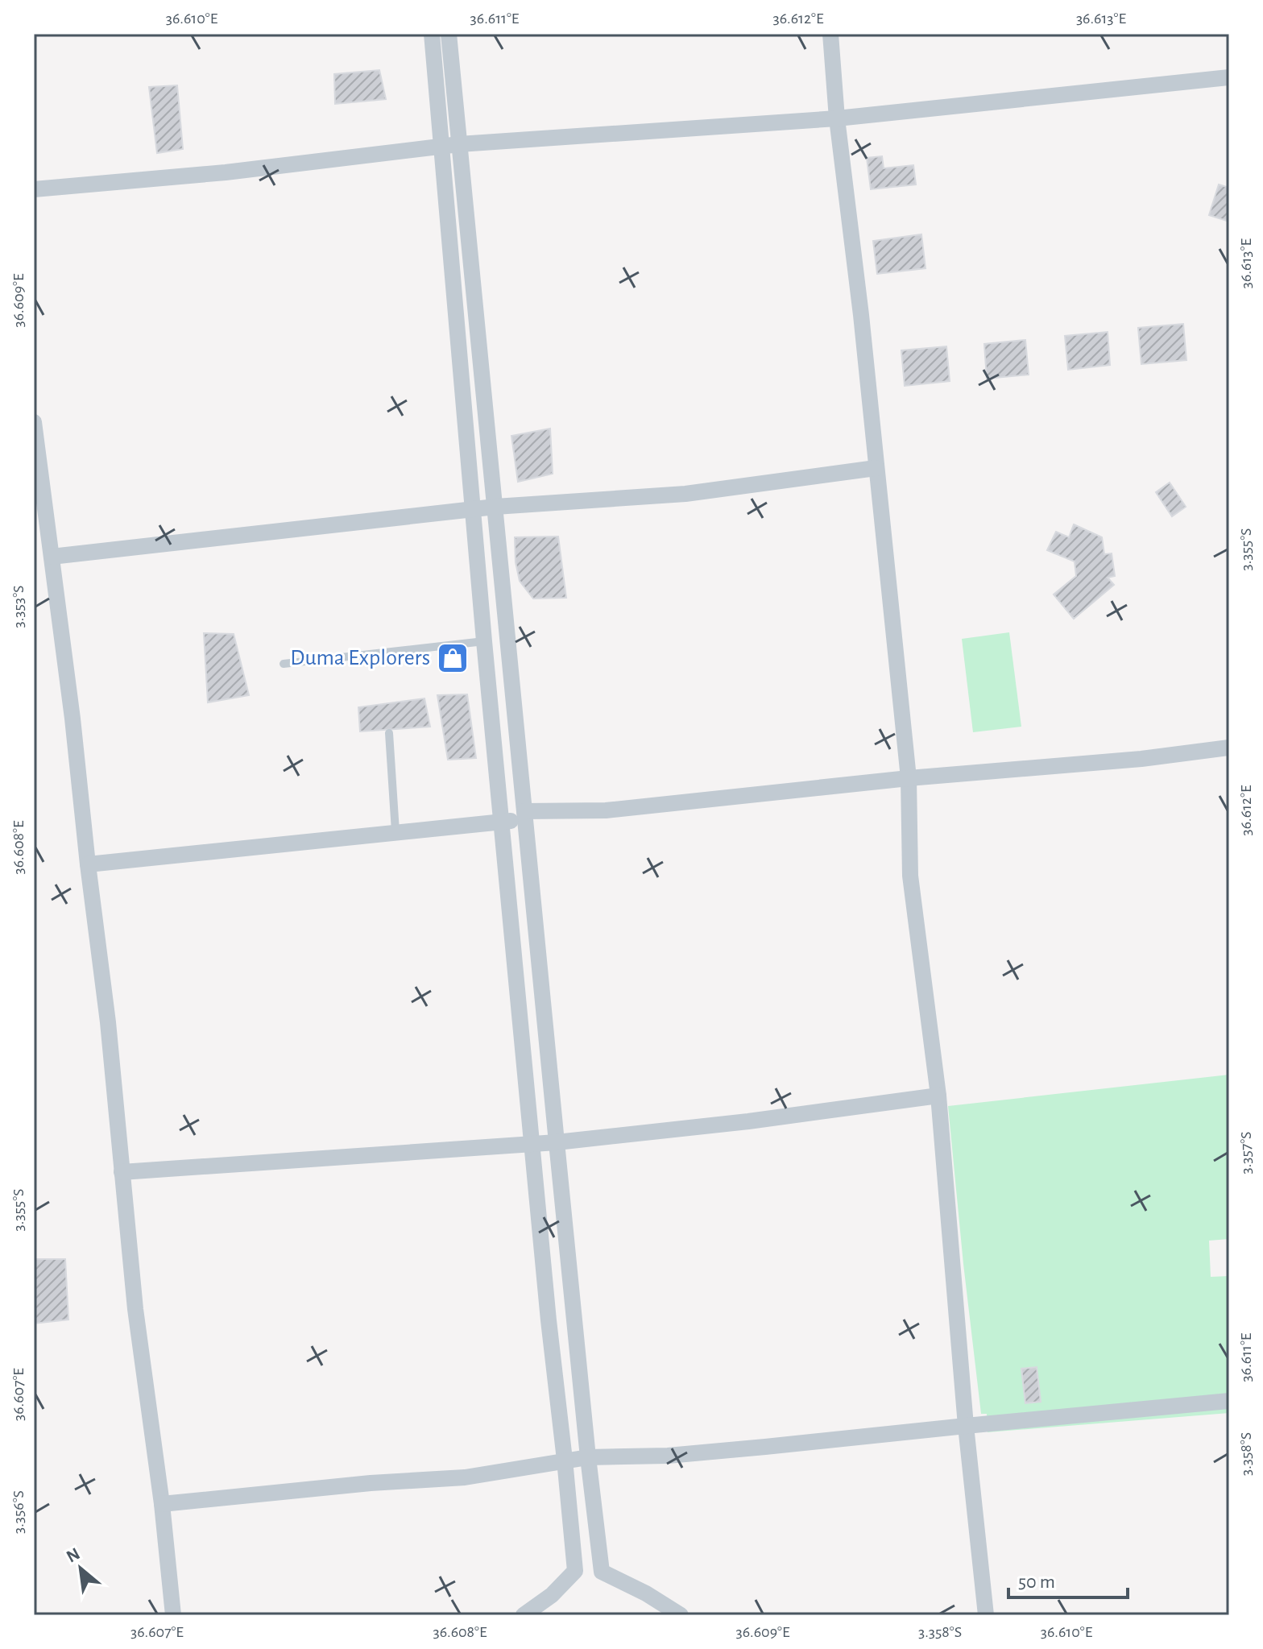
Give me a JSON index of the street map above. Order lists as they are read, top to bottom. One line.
{"places":{"shop":["Duma Explorers"]},"scale_bar":"50 m","north":"top left","coordinates":["36.610°E","36.611°E","36.612°E","36.613°E","36.609°E","3.355°S","3.353°S","36.608°E","3.357°S","36.607°E","3.358°S","3.356°S"]}
